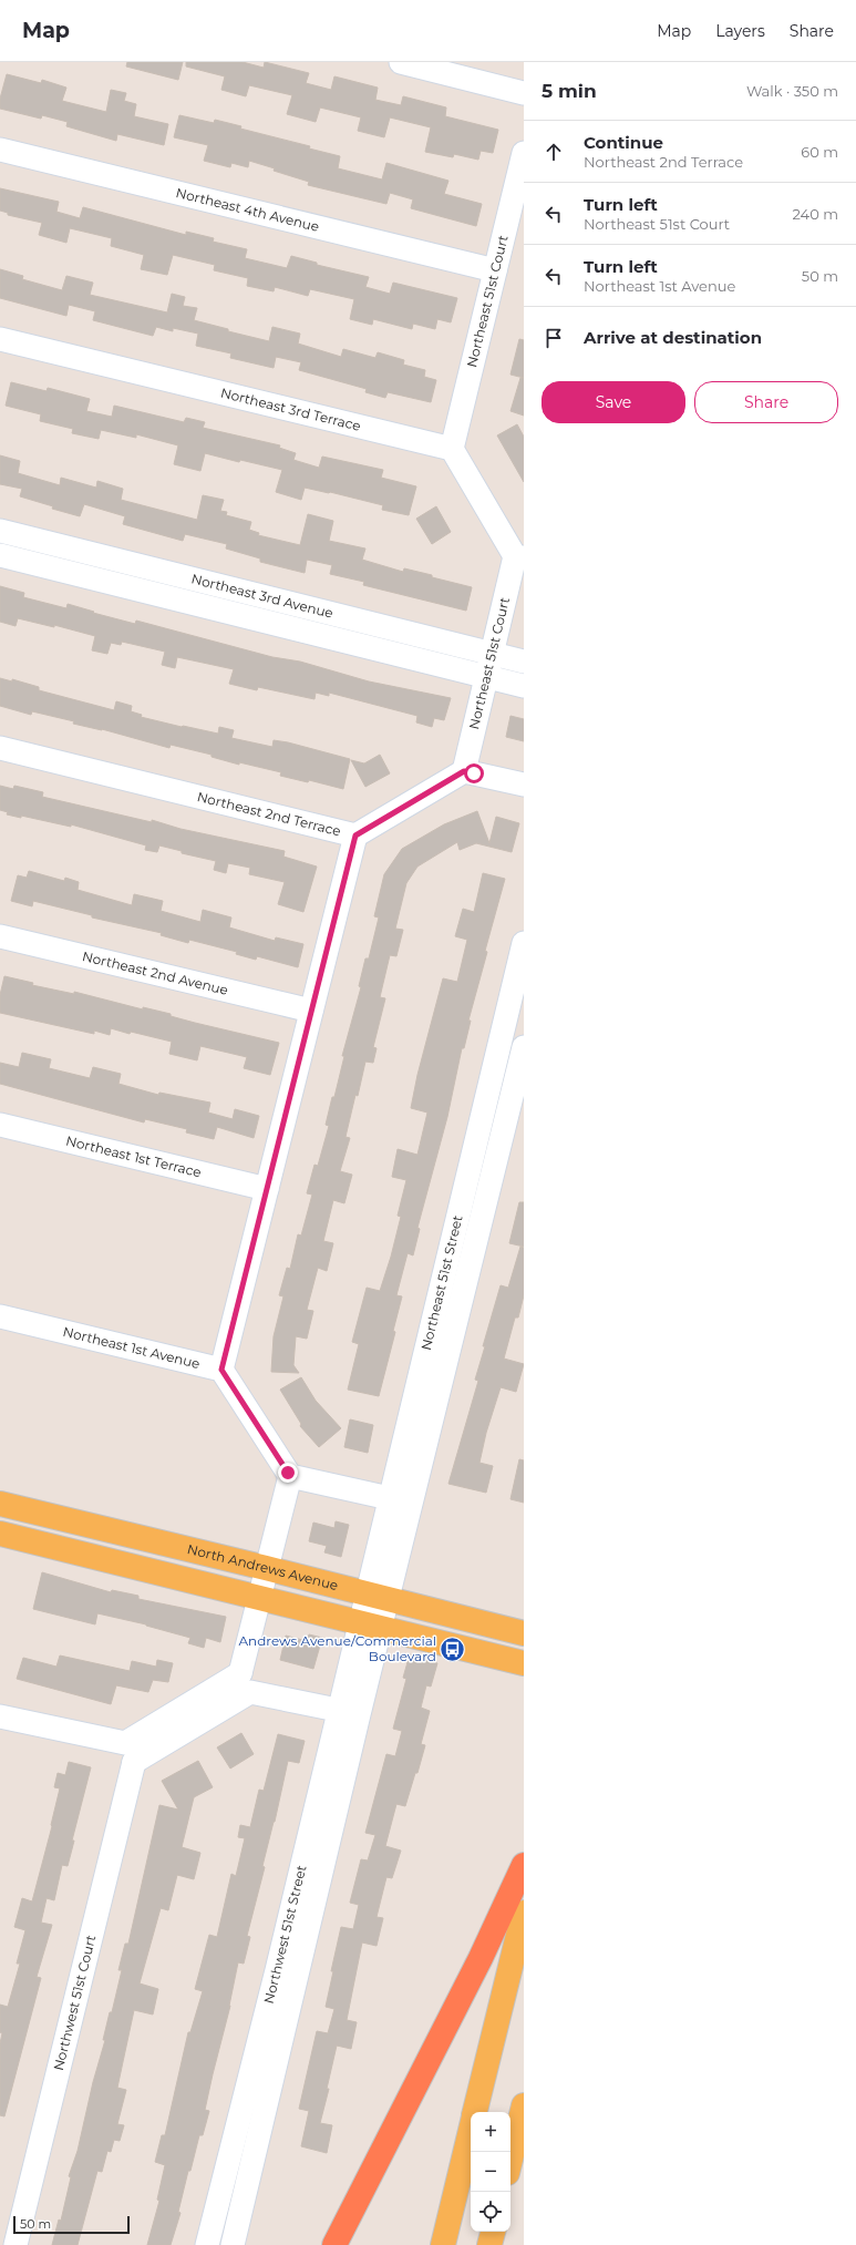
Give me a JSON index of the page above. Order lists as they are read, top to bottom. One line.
{"streets":{"main road":["North Andrews Avenue"],"street":["Northeast 4th Avenue","Northeast 51st Court","Northeast 3rd Terrace","Northeast 3rd Avenue","Northeast 2nd Terrace","Northeast 2nd Avenue","Northeast 1st Terrace","Northeast 51st Street","Northeast 1st Avenue","Northwest 51st Street","Northwest 51st Court"]},"crossings":[["Northeast 4th Avenue","Northeast 51st Court"],["Northeast 51st Court","Northeast 3rd Terrace"],["Northeast 51st Court","Northeast 3rd Avenue"],["Northeast 51st Court","Northeast 2nd Terrace"],["Northeast 51st Street","North Andrews Avenue"],["Northeast 51st Street","Northwest 51st Street"]],"places":{"bus stop":["Andrews Avenue/Commercial Boulevard"]},"scale_bar":"50 m","page":{"header":"Map","nav":["Map","Layers","Share"],"heading":["5 min","Walk · 350 m"],"list":[["Continue","Northeast 2nd Terrace","60 m"],["Turn left","Northeast 51st Court","240 m"],["Turn left","Northeast 1st Avenue","50 m"],"Arrive at destination"],"buttons":["Save","Share"],"map_buttons":["+","−"],"scale":"50 m"}}
